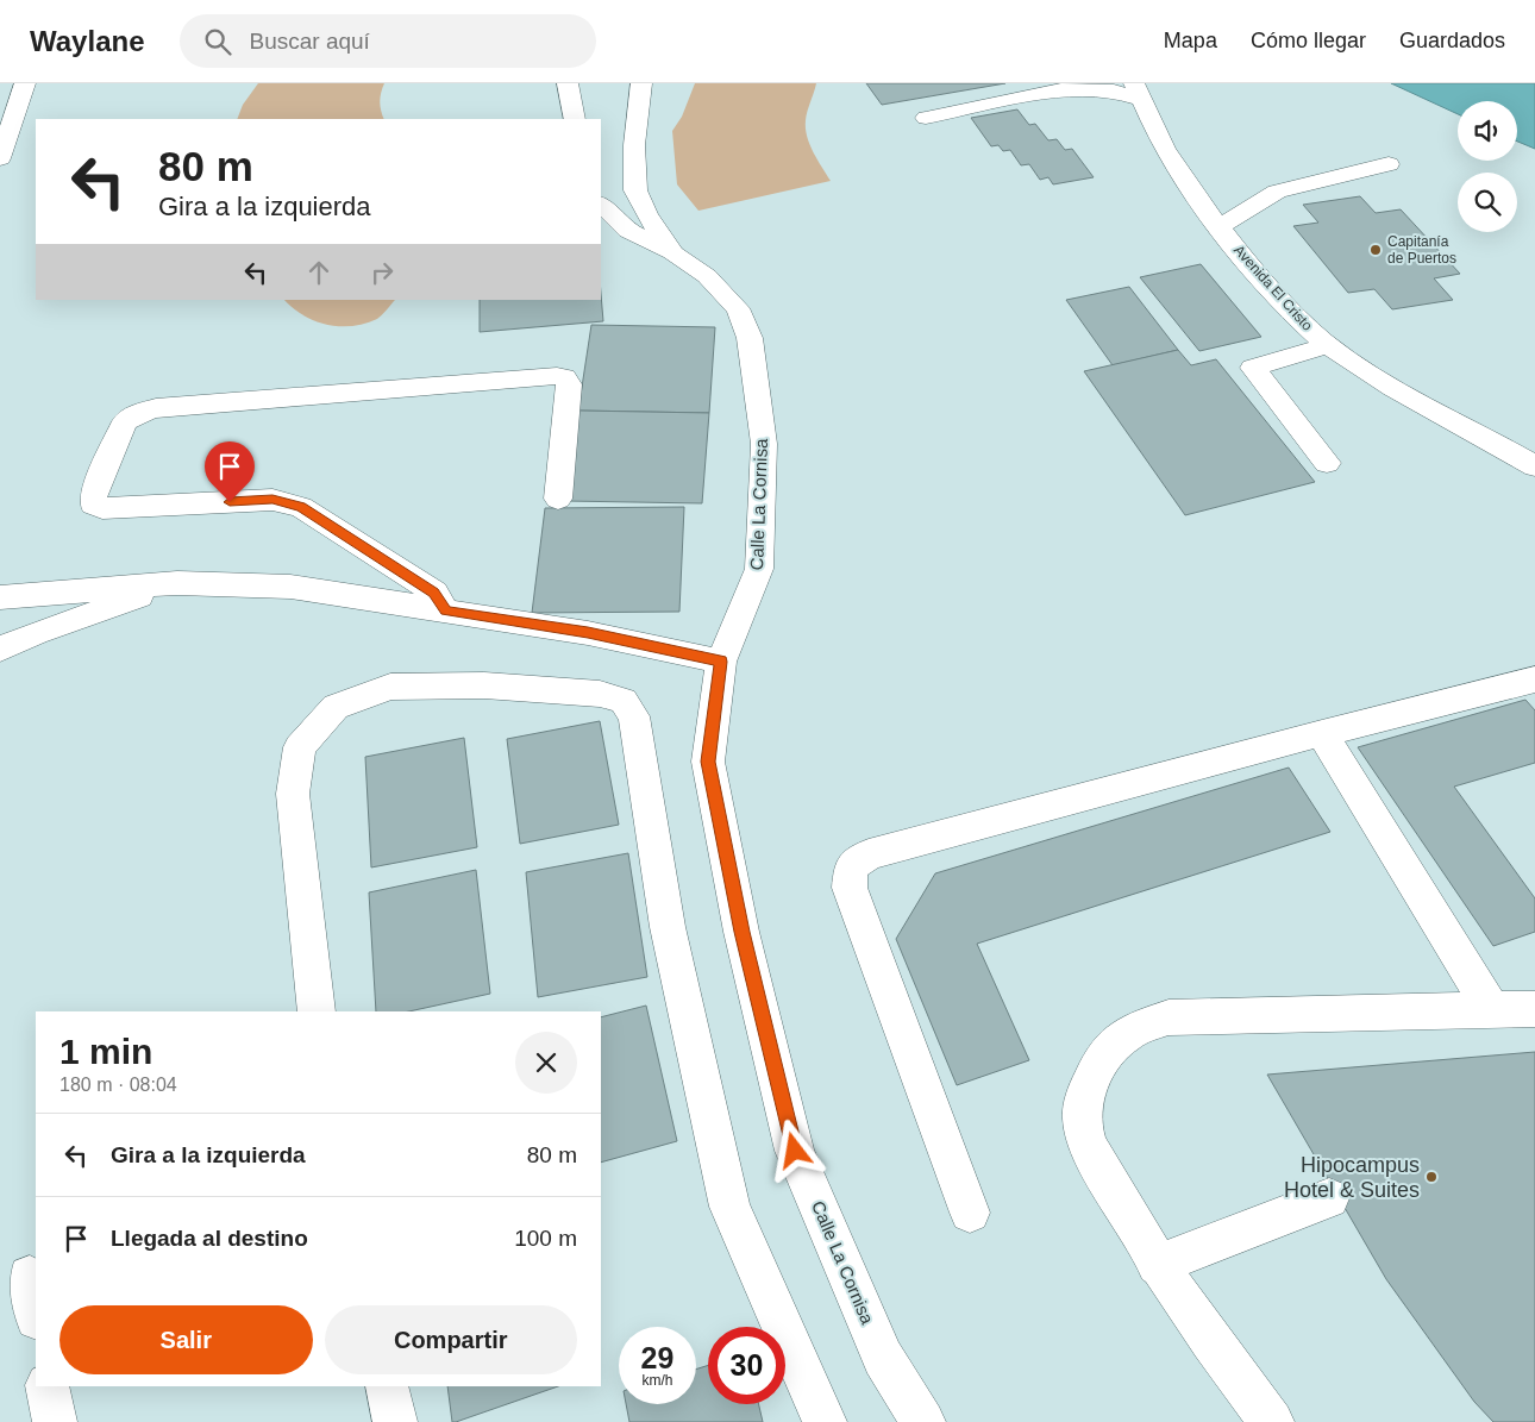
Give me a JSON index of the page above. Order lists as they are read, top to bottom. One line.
{"streets":{"street":["Avenida El Cristo","Calle La Cornisa"]},"places":["Capitanía de Puertos","Hipocampus Hotel & Suites"],"page":{"header":"Waylane","search":"Buscar aquí","nav":["Mapa","Cómo llegar","Guardados"],"turn":["80 m","Gira a la izquierda"],"heading":["1 min","180 m · 08:04"],"list":[{"name":"Gira a la izquierda","value":"80 m"},{"name":"Llegada al destino","value":"100 m"}],"buttons":["Salir","Compartir"],"speed":"29 km/h","limit":"30"}}
